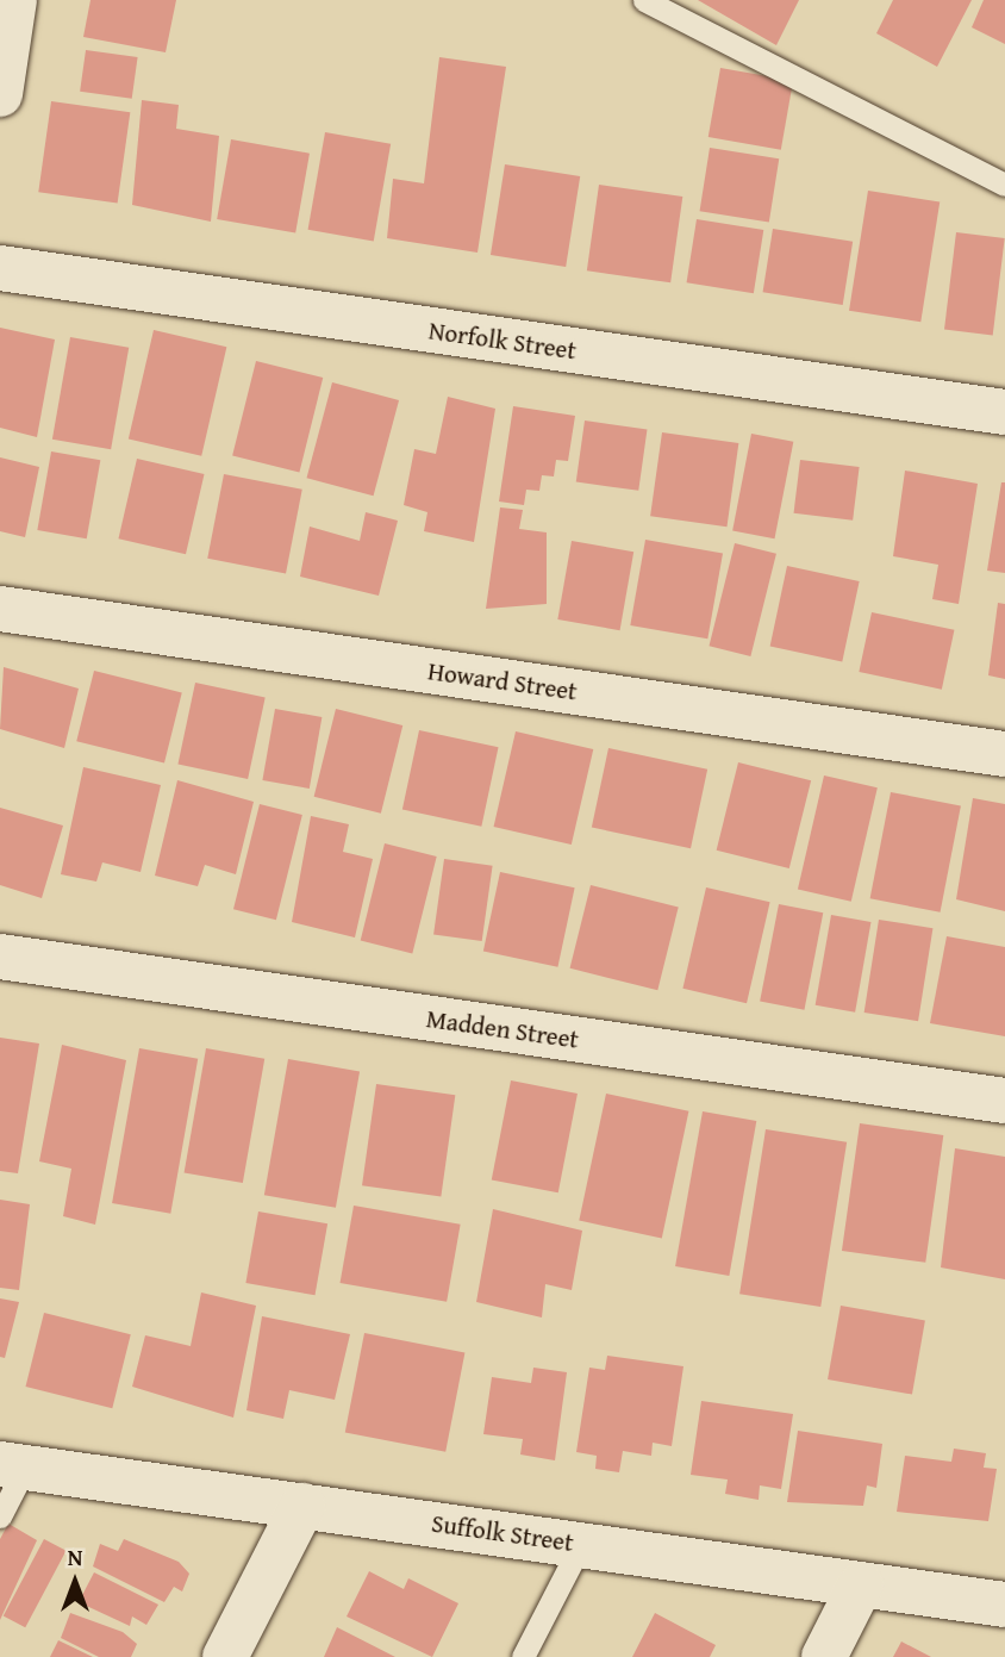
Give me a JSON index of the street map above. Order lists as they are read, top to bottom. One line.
{"streets":{"street":["Norfolk Street","Howard Street","Madden Street","Suffolk Street"]},"north":"top"}
